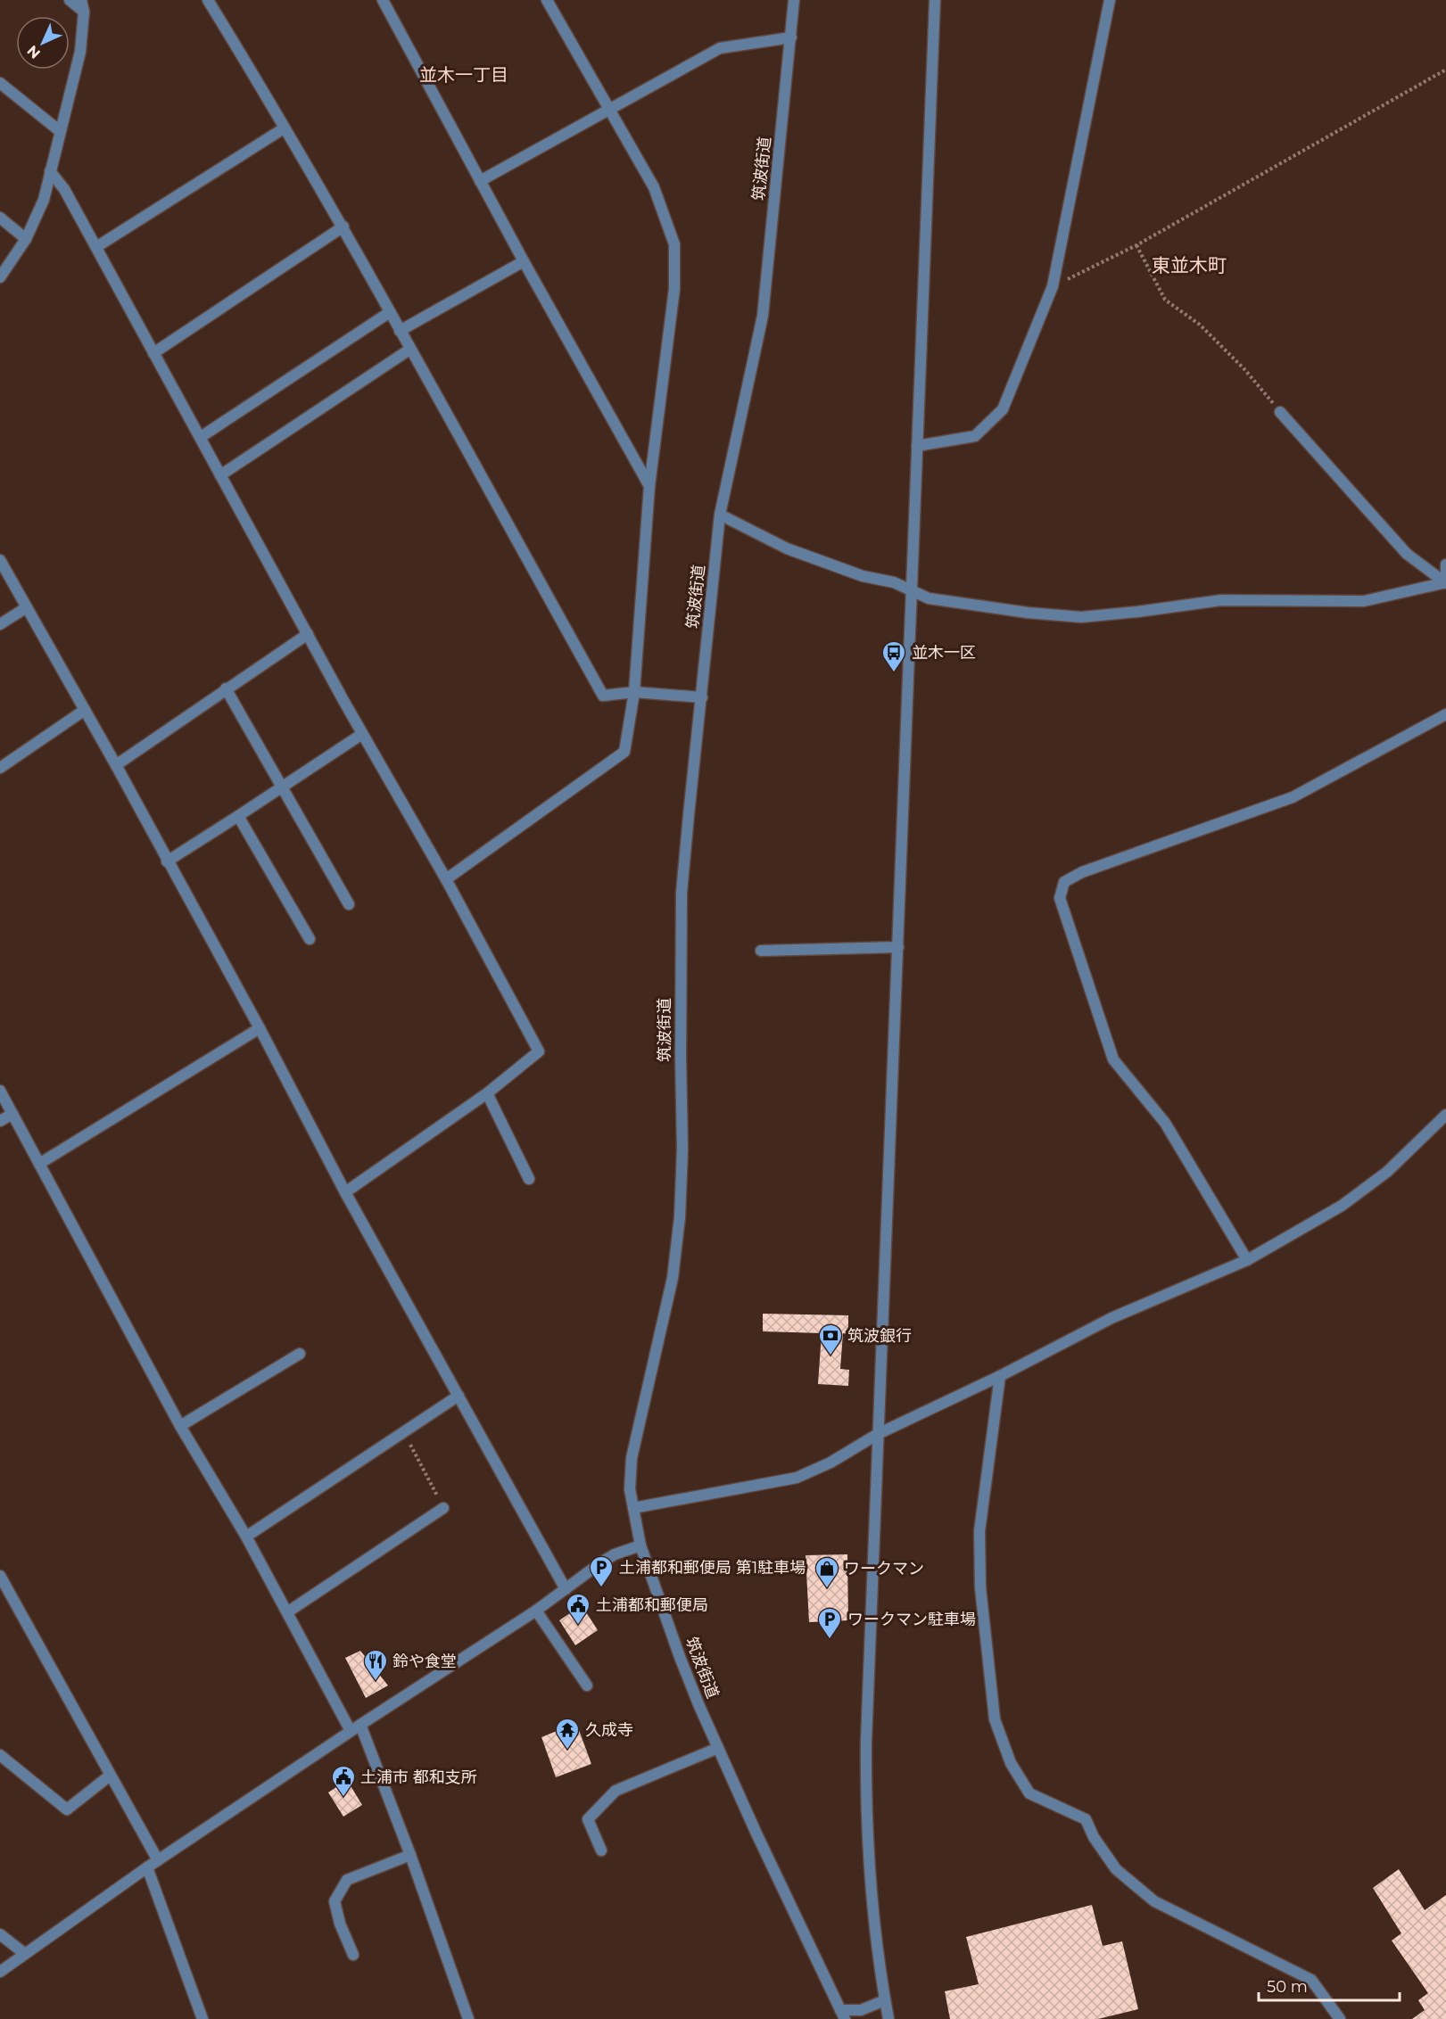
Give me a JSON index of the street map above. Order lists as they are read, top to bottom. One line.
{"streets":{"street":["筑波街道"]},"districts":["並木一丁目","東並木町"],"places":{"bus stop":["並木一区"],"bank":["筑波銀行"],"parking":["土浦都和郵便局 第1駐車場","ワークマン駐車場"],"shop":["ワークマン"],"public building":["土浦都和郵便局","土浦市 都和支所"],"restaurant":["鈴や食堂"],"temple":["久成寺"]},"scale_bar":"50 m","north":"bottom left"}
